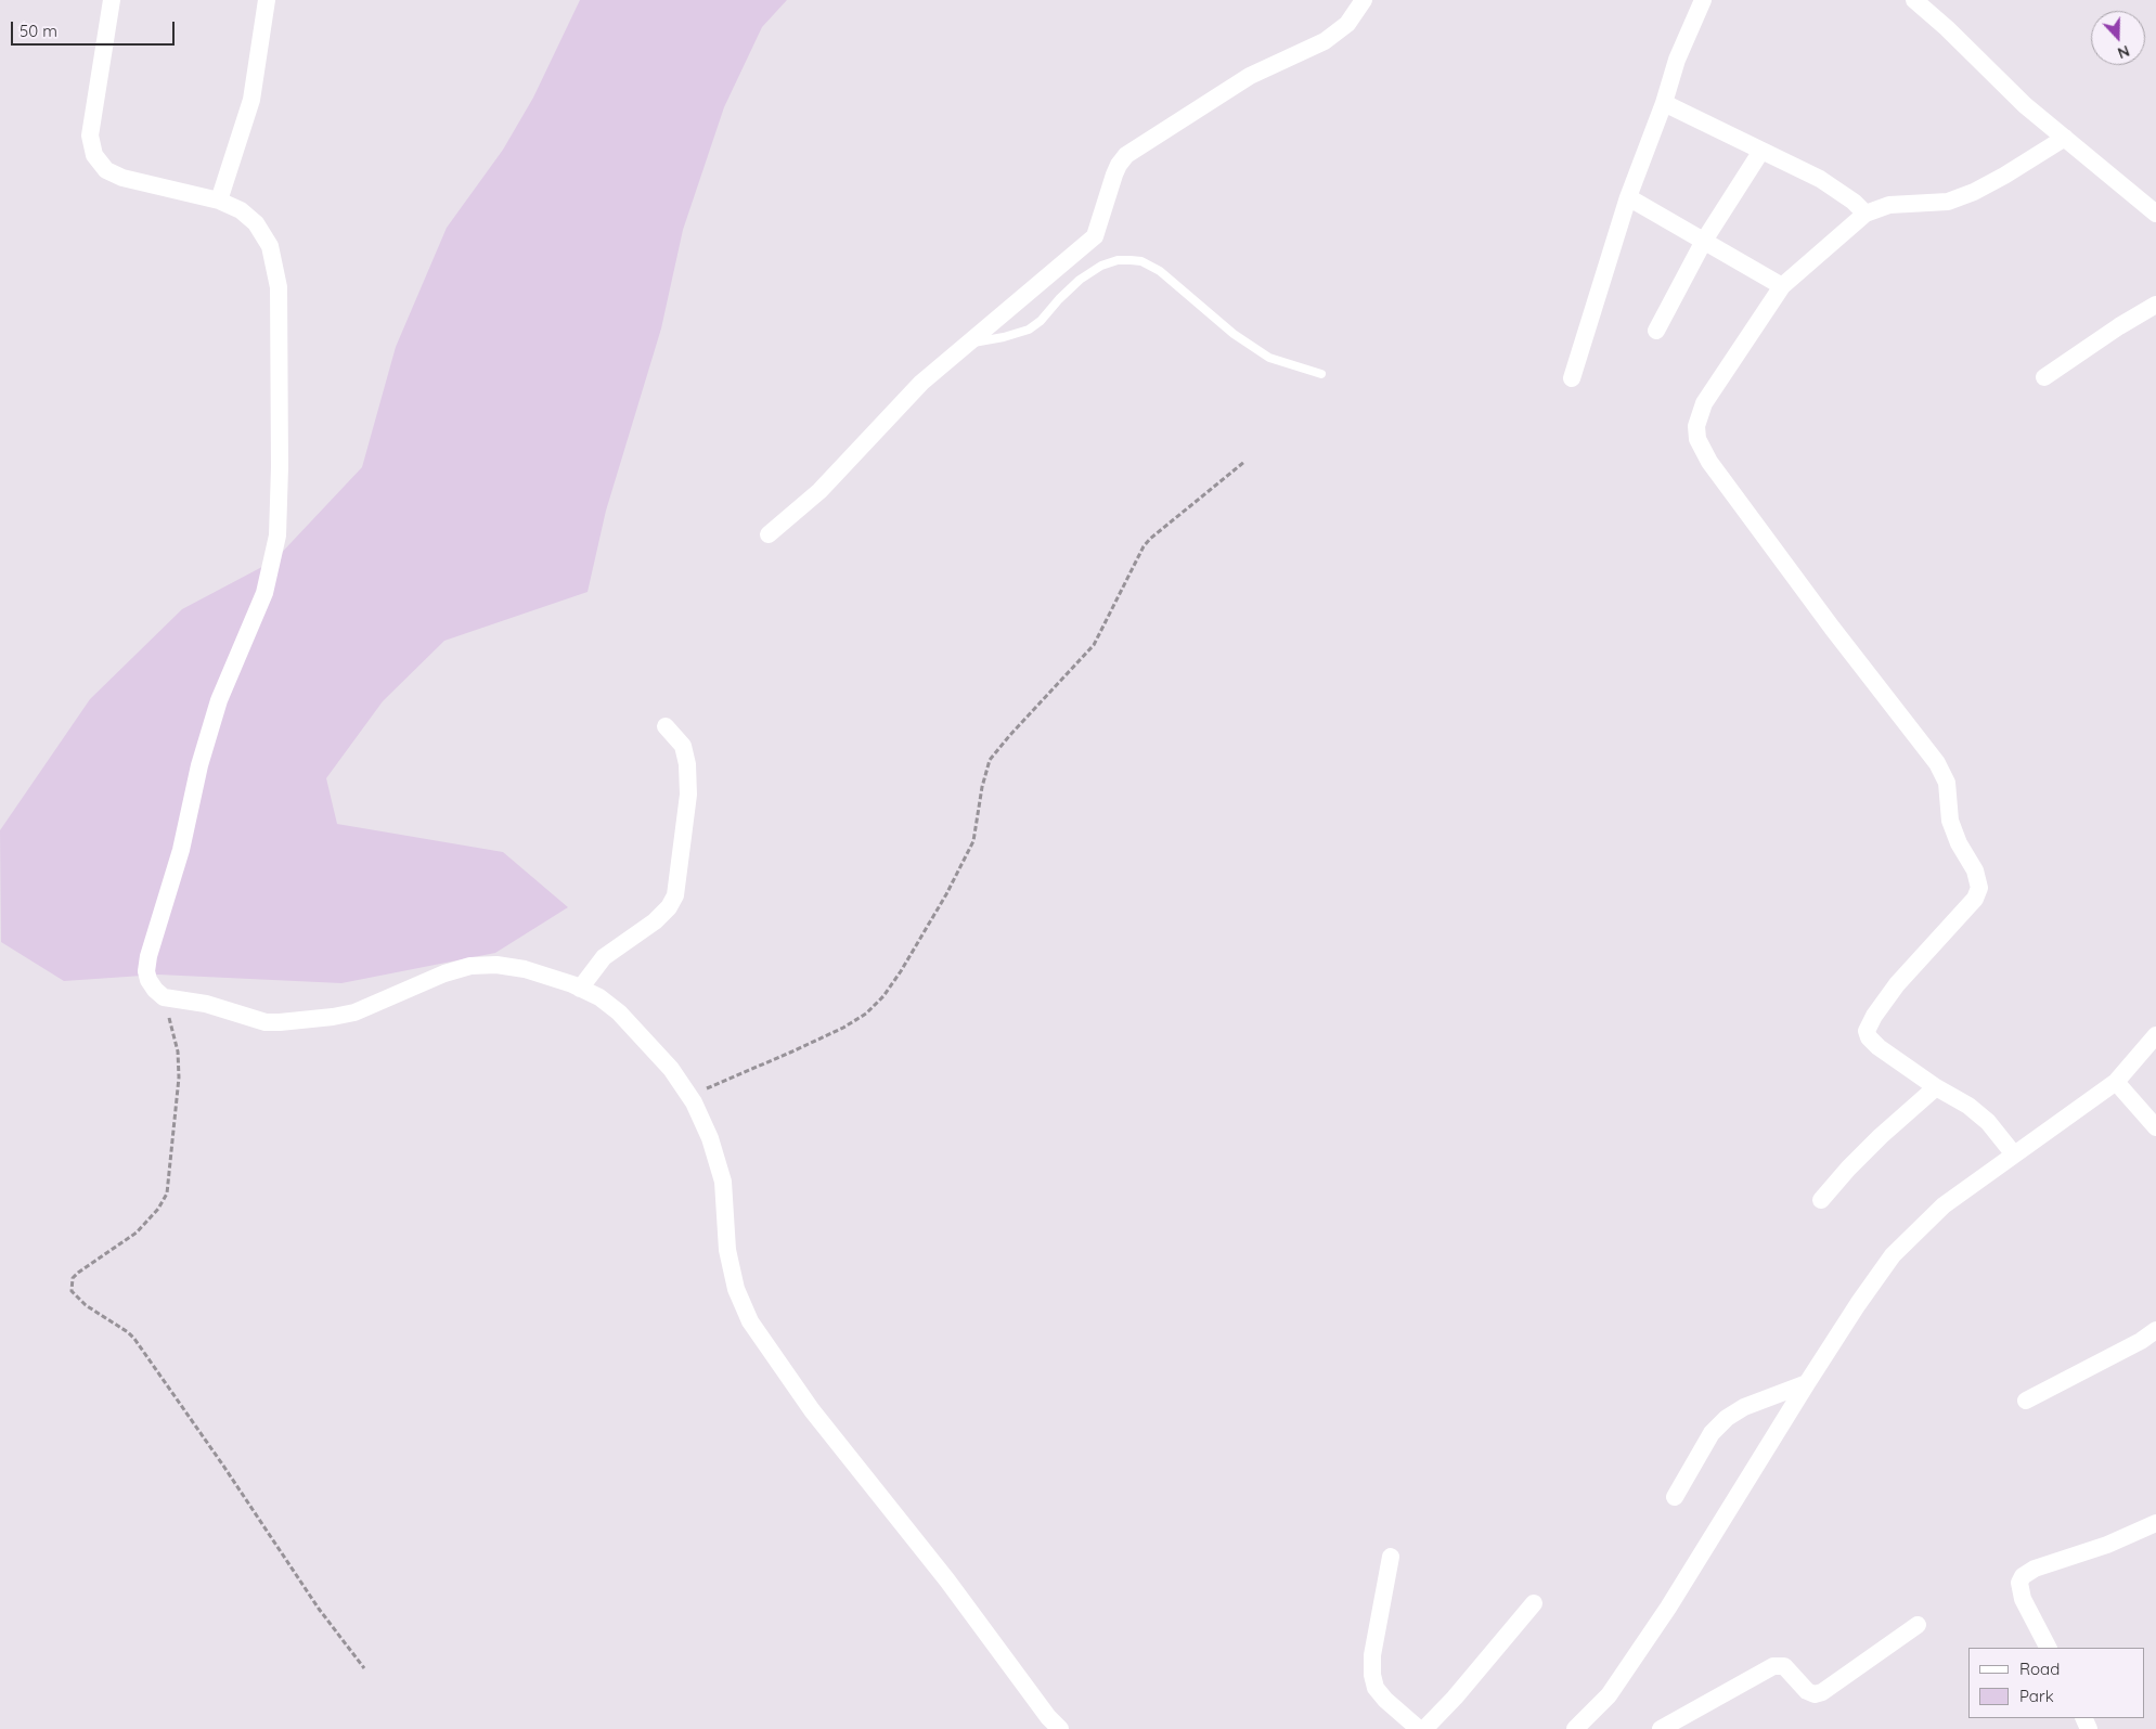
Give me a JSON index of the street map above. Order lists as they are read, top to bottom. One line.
{"legend":["Road","Park"],"scale_bar":"50 m","north":"bottom"}
